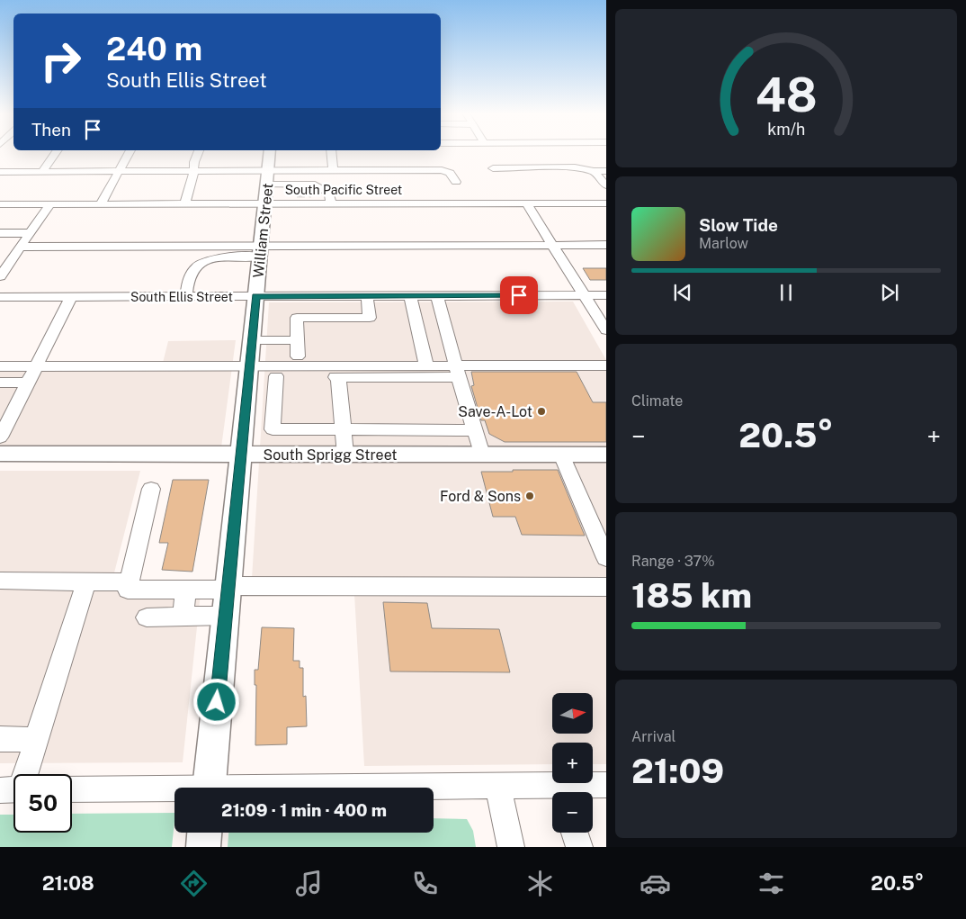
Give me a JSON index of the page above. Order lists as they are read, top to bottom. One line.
{"streets":{"main road":["William Street","South Sprigg Street"],"street":["South Pacific Street","South Ellis Street"]},"crossings":[["South Pacific Street","William Street"],["William Street","South Ellis Street"],["William Street","South Sprigg Street"]],"places":["Save-A-Lot","Ford & Sons"],"north":"right","page":{"turn":["240 m","South Ellis Street"],"then":"Then","song":["Slow Tide","Marlow"],"tile":["Climate",["Range · 37%","185 km"],["Arrival","21:09"]],"heat":["−","20.5°","+"],"map_buttons":["+","−"],"limit":"50","trip":"21:09 · 1 min · 400 m","tabs":["21:08","20.5°"],"gauge":["48","km/h"]}}
